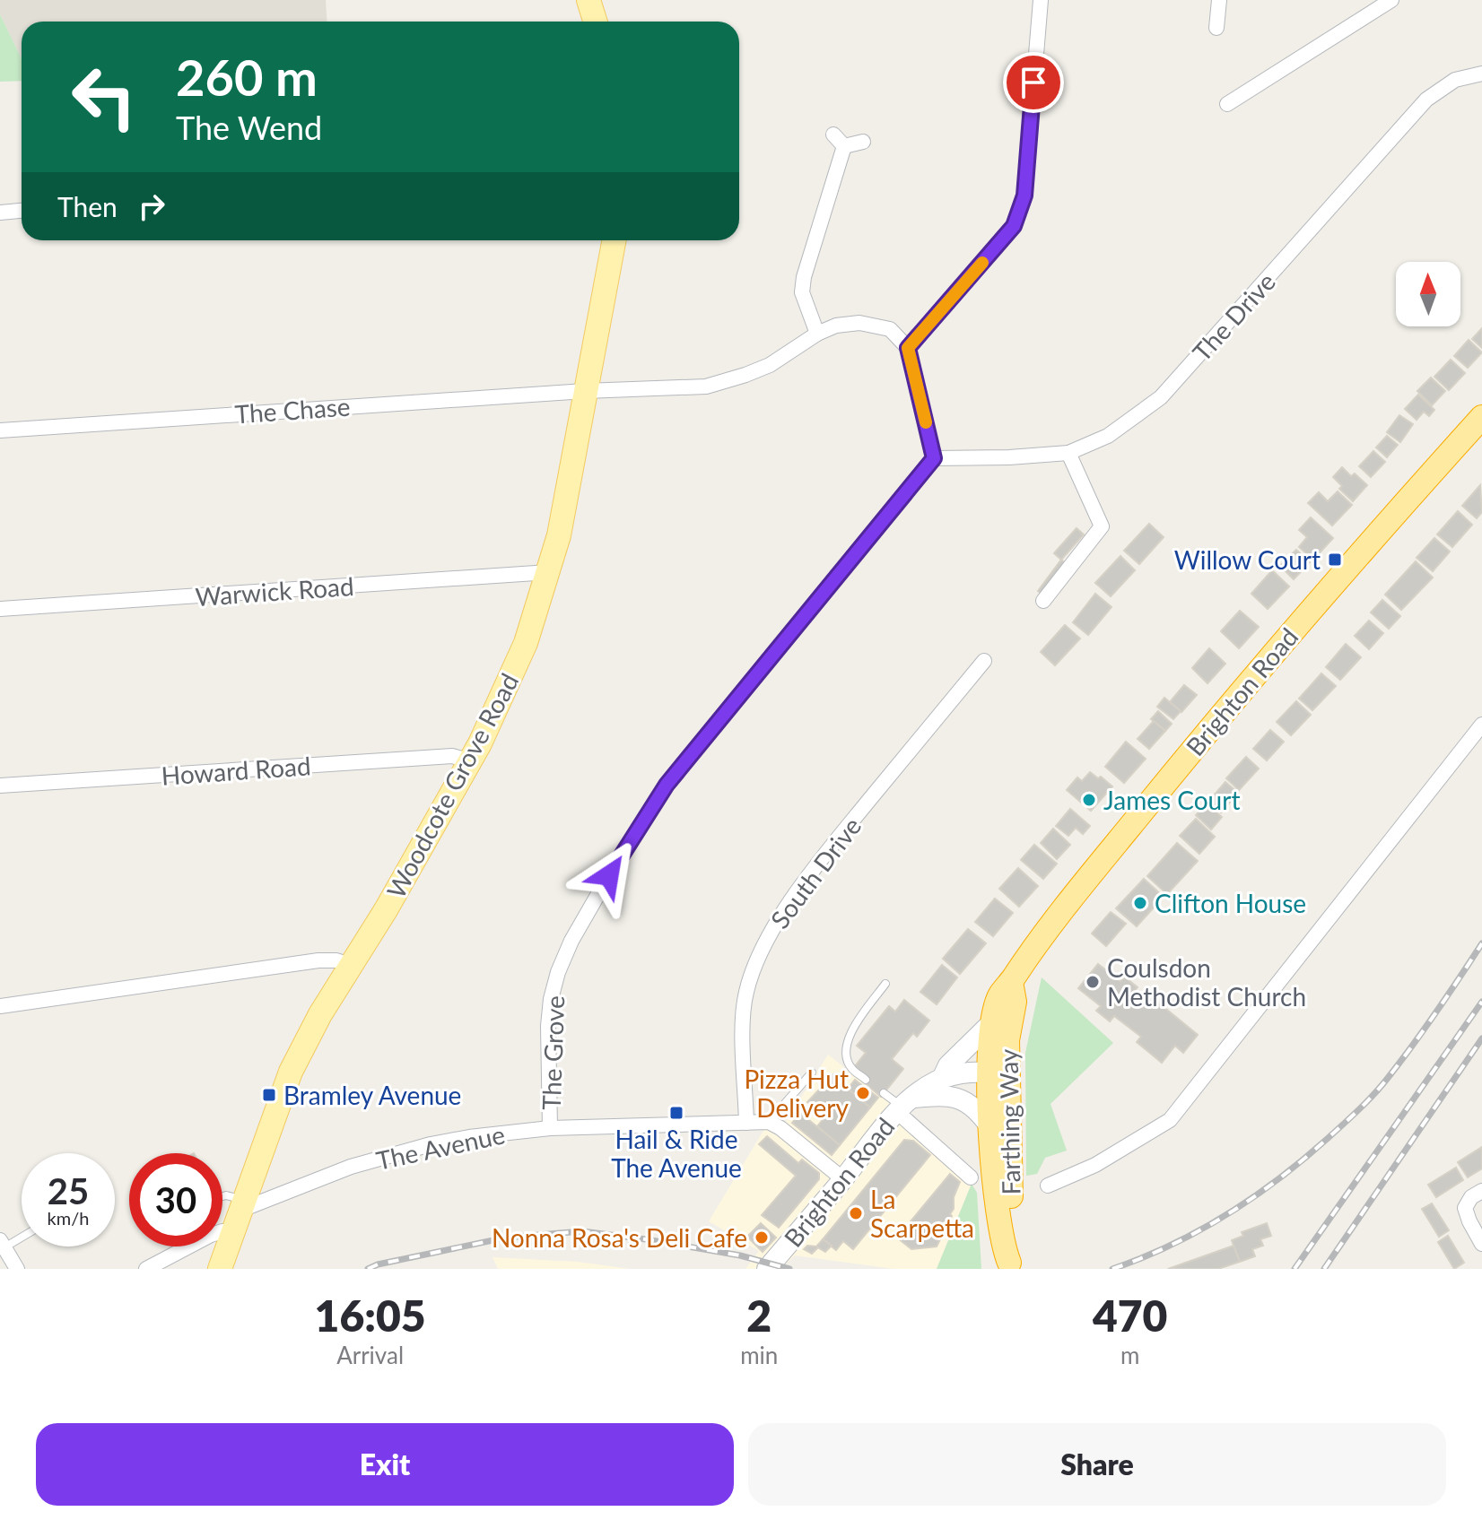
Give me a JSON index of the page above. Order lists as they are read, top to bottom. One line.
{"streets":{"highway":["Brighton Road","Farthing Way"],"main road":["Woodcote Grove Road"],"street":["The Drive","The Chase","Warwick Road","Howard Road","South Drive","The Grove","The Avenue"]},"crossings":[["The Drive","The Grove"],["The Chase","Woodcote Grove Road"],["Warwick Road","Woodcote Grove Road"],["Brighton Road","Farthing Way"],["Howard Road","Woodcote Grove Road"],["Woodcote Grove Road","The Avenue"],["South Drive","The Avenue"],["The Grove","The Avenue"]],"places":{"transit":["Willow Court","Bramley Avenue","Hail & Ride The Avenue"],"other":["James Court","Clifton House","Coulsdon Methodist Church","Pizza Hut Delivery","La Scarpetta","Nonna Rosa's Deli Cafe"]},"north":"top","page":{"turn":["260 m","The Wend"],"then":"Then","speed":"25 km/h","limit":"30","eta":["16:05","Arrival","2","min","470","m"],"buttons":["Exit","Share"]}}
